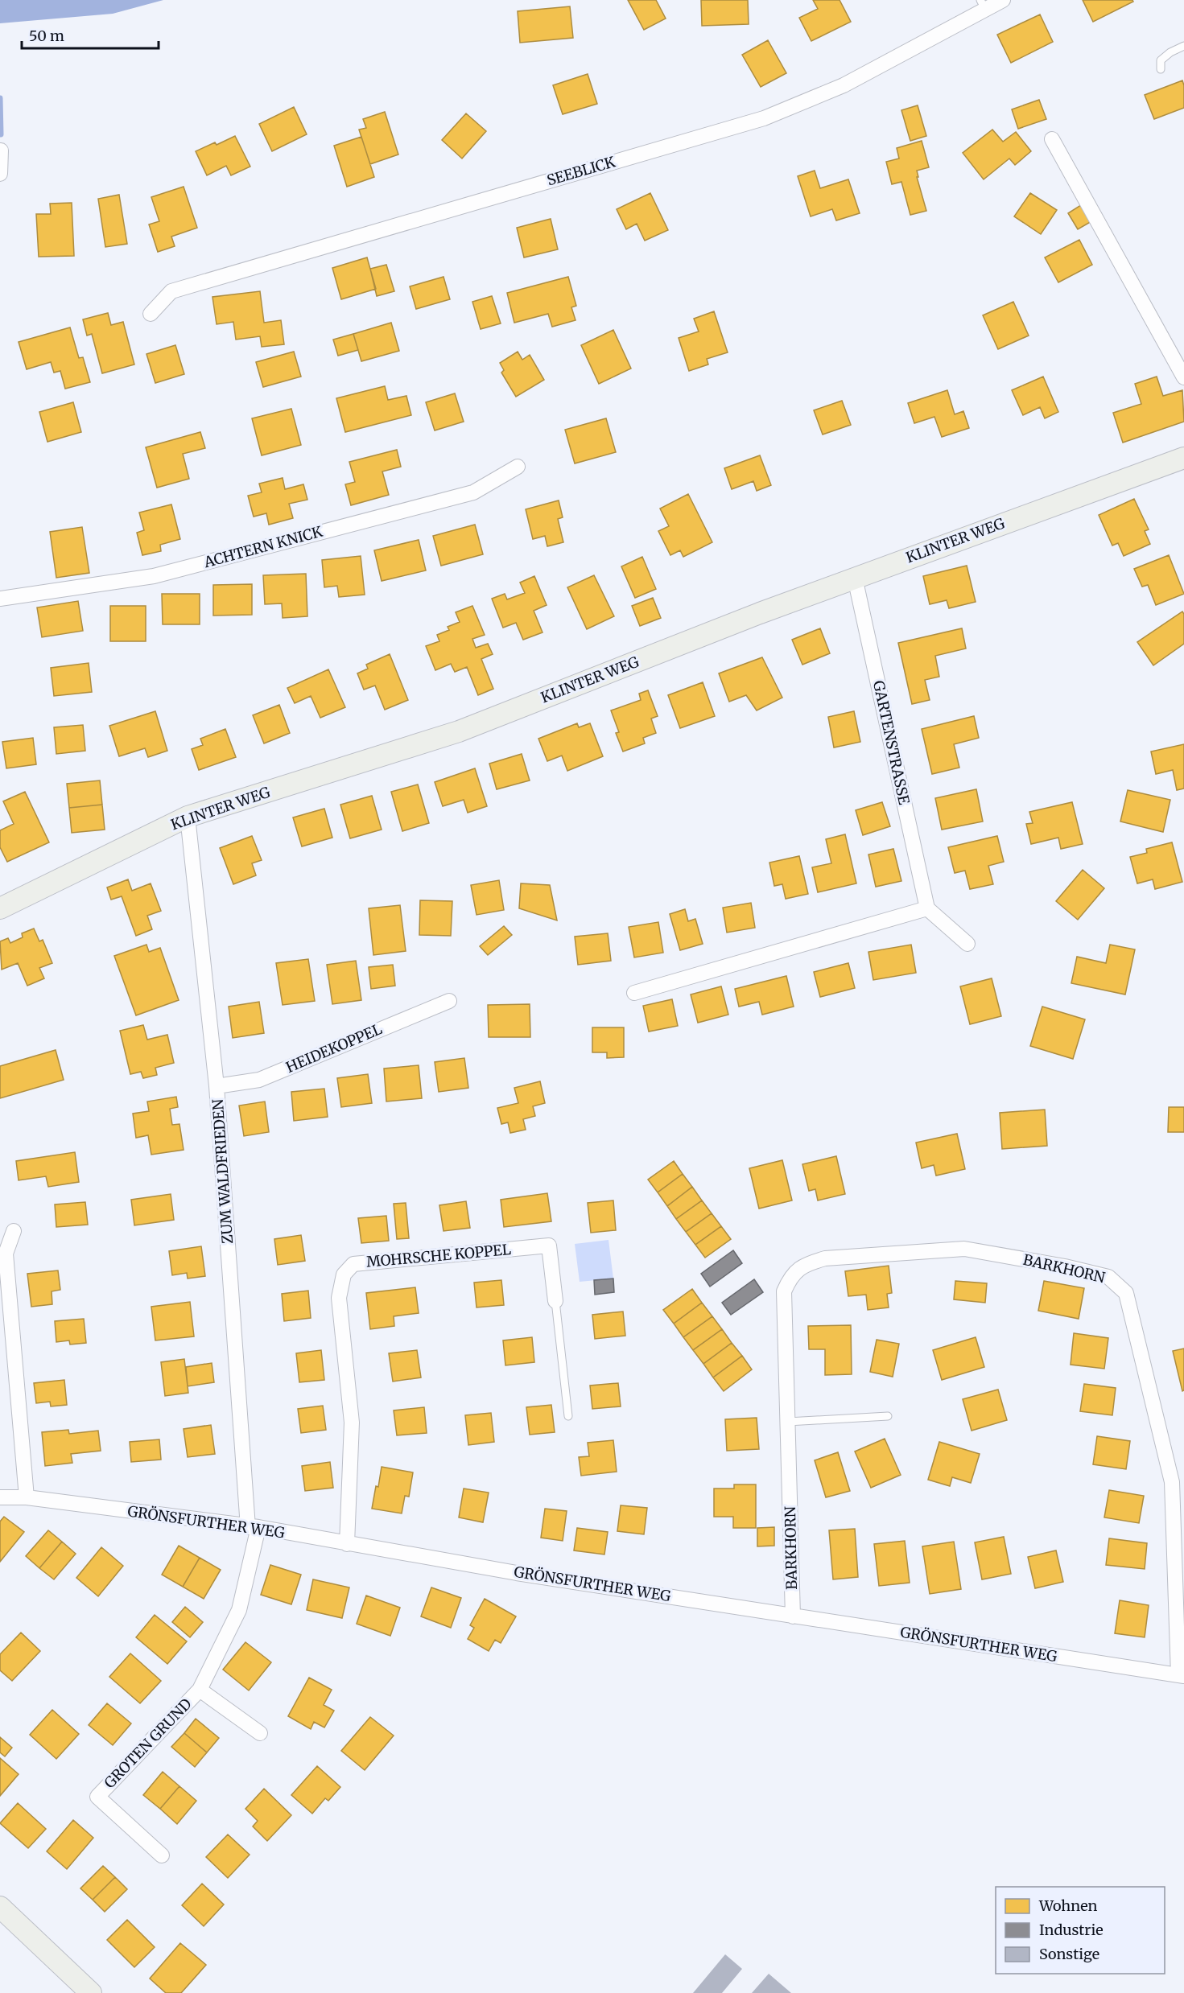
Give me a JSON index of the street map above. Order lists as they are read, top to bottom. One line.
{"streets":{"street":["SEEBLICK","KLINTER WEG","ACHTERN KNICK","GARTENSTRASSE","HEIDEKOPPEL","ZUM WALDFRIEDEN","MOHRSCHE KOPPEL","BARKHORN","GRÖNSFURTHER WEG","GROTEN GRUND"]},"crossings":[["KLINTER WEG","GARTENSTRASSE"],["KLINTER WEG","ZUM WALDFRIEDEN"],["HEIDEKOPPEL","ZUM WALDFRIEDEN"],["ZUM WALDFRIEDEN","GRÖNSFURTHER WEG"],["ZUM WALDFRIEDEN","GROTEN GRUND"],["MOHRSCHE KOPPEL","GRÖNSFURTHER WEG"],["BARKHORN","GRÖNSFURTHER WEG"],["GRÖNSFURTHER WEG","GROTEN GRUND"]],"legend":["Wohnen","Industrie","Sonstige"],"scale_bar":"50 m"}
